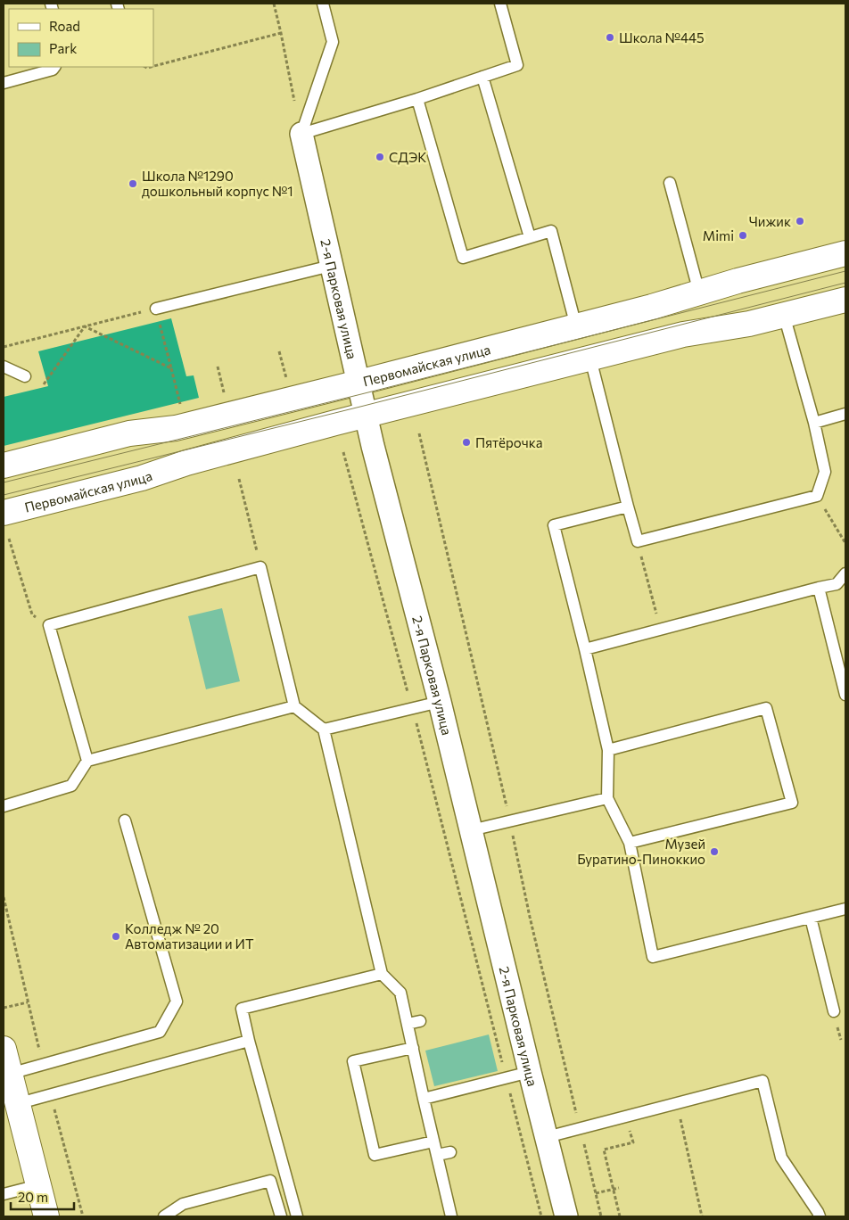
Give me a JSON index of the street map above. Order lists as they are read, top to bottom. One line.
{"streets":{"main road":["Первомайская улица"],"street":["2-я Парковая улица"]},"crossings":[["2-я Парковая улица","Первомайская улица"]],"places":["Школа №445","СДЭК","Школа №1290 дошкольный корпус №1","Чижик","Mimi","Пятёрочка","Музей Буратино-Пиноккио","Колледж № 20 Автоматизации и ИТ"],"legend":["Road","Park"],"scale_bar":"20 m"}
